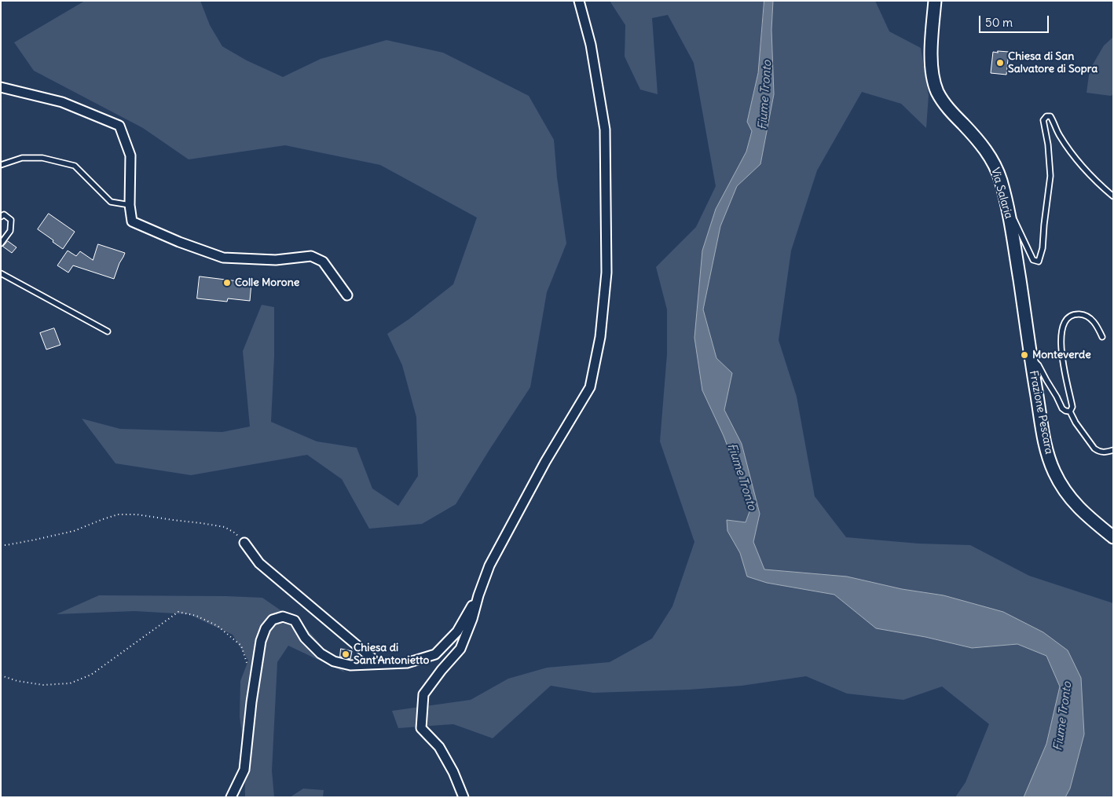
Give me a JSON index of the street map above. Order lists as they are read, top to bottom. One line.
{"streets":{"main road":["Via Salaria","Frazione Pescara"]},"crossings":[["Via Salaria","Frazione Pescara"]],"water":["Fiume Tronto"],"places":["Chiesa di San Salvatore di Sopra","Colle Morone","Monteverde","Chiesa di Sant'Antonietto"],"scale_bar":"50 m"}
